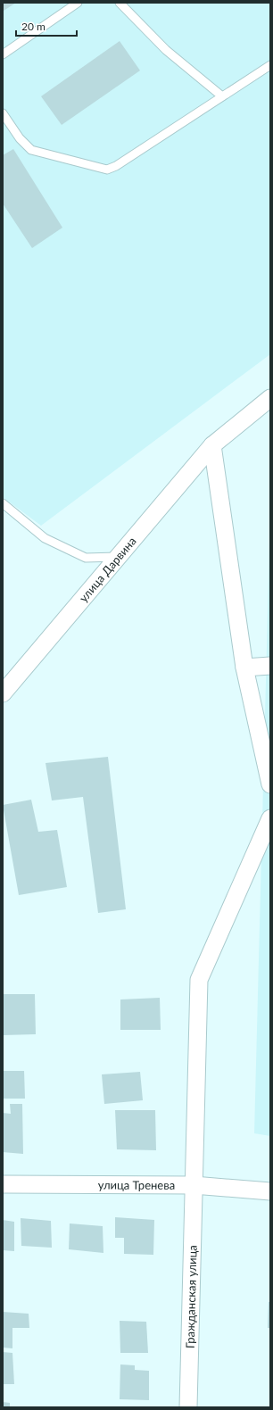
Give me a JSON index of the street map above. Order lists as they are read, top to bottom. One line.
{"streets":{"street":["улица Дарвина","улица Тренева","Гражданская улица"]},"crossings":[["улица Тренева","Гражданская улица"]],"scale_bar":"20 m"}
